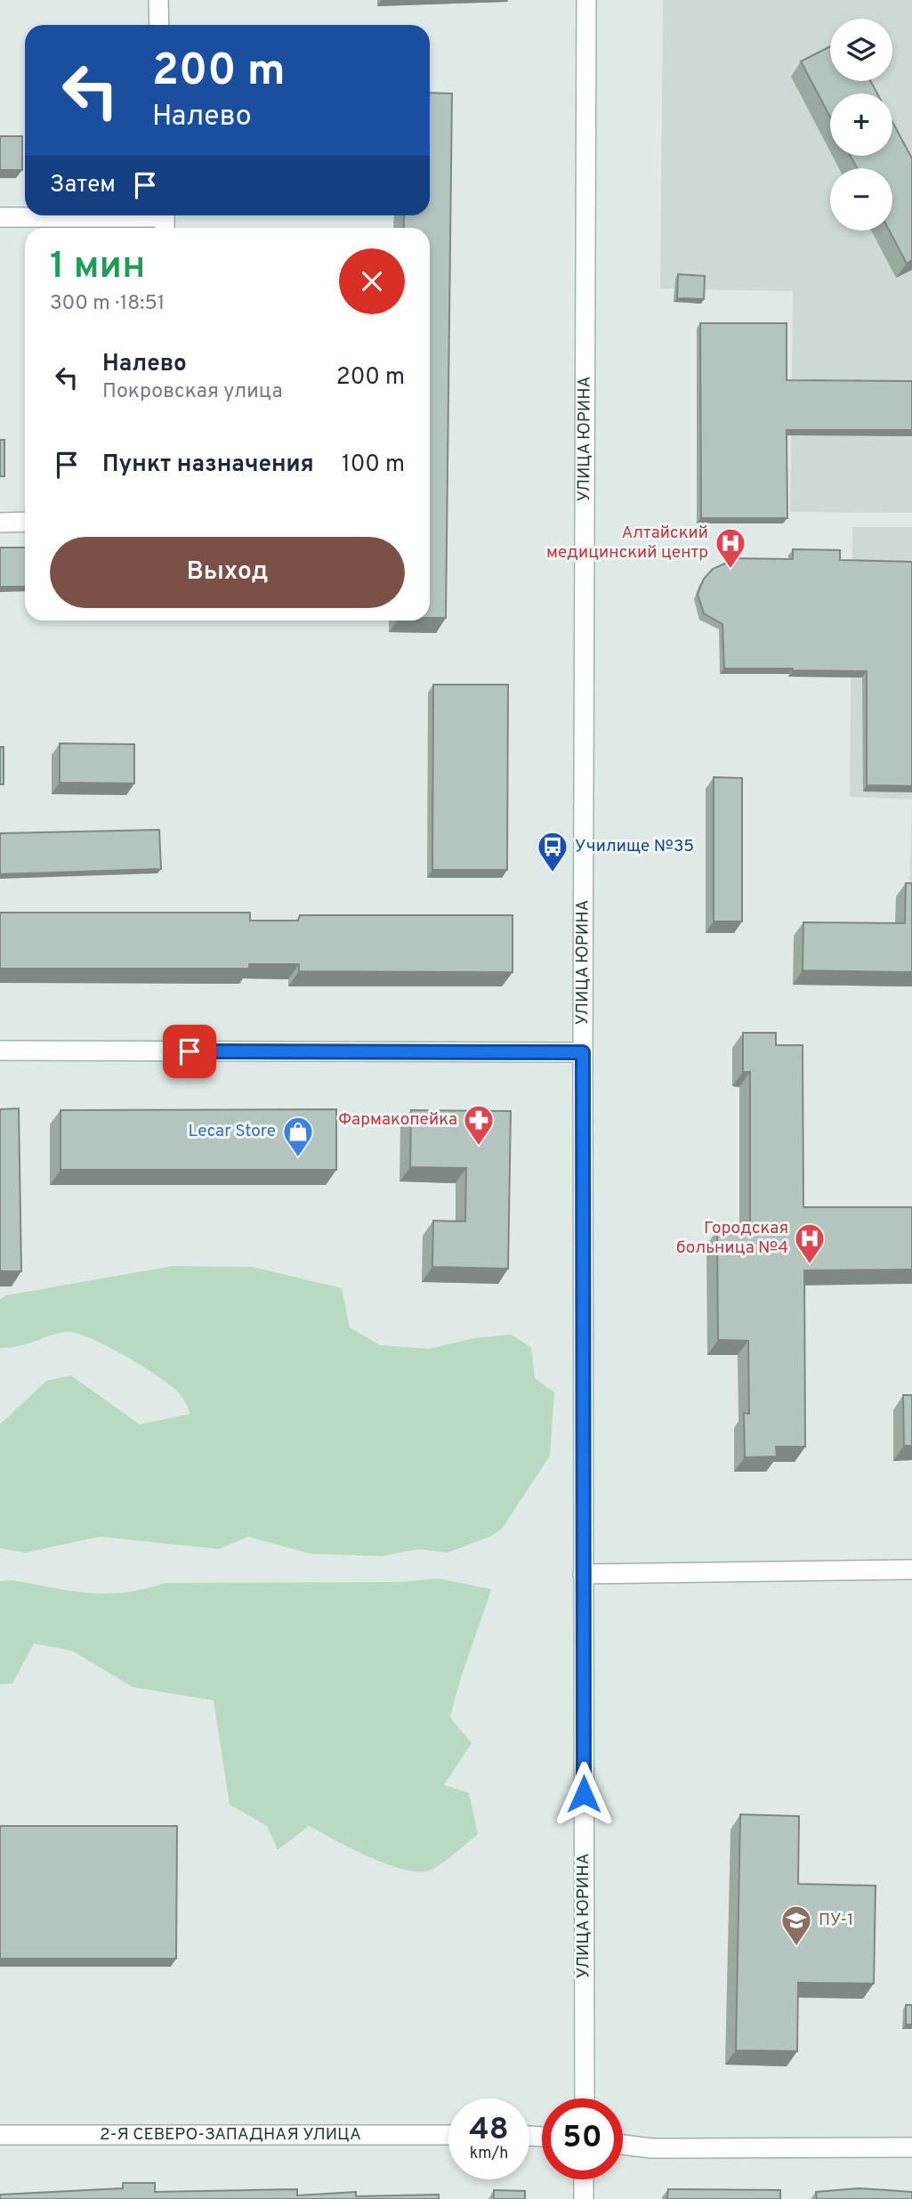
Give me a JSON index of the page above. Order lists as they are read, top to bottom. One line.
{"streets":{"main road":["УЛИЦА ЮРИНА","2-Я СЕВЕРО-ЗАПАДНАЯ УЛИЦА"]},"places":{"hospital":["Алтайский медицинский центр","Городская больница №4"],"bus stop":["Училище №35"],"pharmacy":["Фармакопейка"],"shop":["Lecar Store"],"school or university":["ПУ-1"]},"page":{"map_buttons":["+","−"],"turn":["200 m","Налево"],"then":"Затем","heading":["1 мин","300 m · 18:51"],"list":[{"name":"Налево","note":"Покровская улица","value":"200 m"},{"name":"Пункт назначения","value":"100 m"}],"buttons":"Выход","speed":"48 km/h","limit":"50"}}
